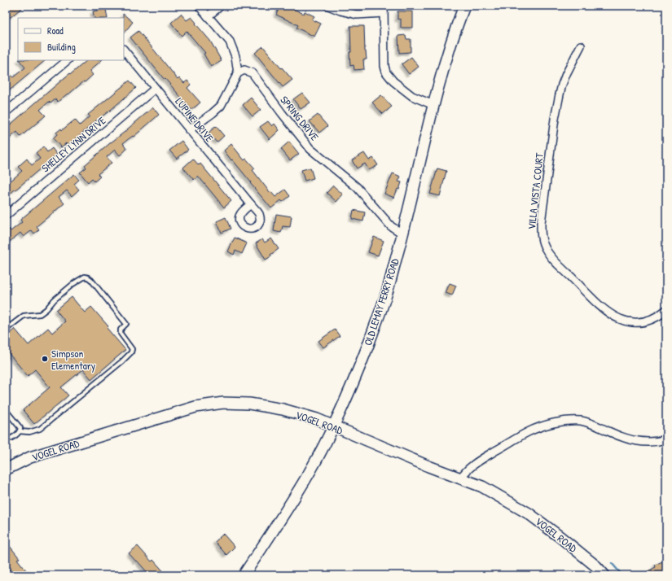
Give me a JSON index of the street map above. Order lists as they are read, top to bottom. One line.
{"streets":{"main road":["OLD LEMAY FERRY ROAD","VOGEL ROAD"],"street":["SPRING DRIVE","LUPINE DRIVE","SHELLEY LYNN DRIVE","VILLA VISTA COURT"]},"crossings":[["SPRING DRIVE","OLD LEMAY FERRY ROAD"],["LUPINE DRIVE","SHELLEY LYNN DRIVE"],["OLD LEMAY FERRY ROAD","VOGEL ROAD"]],"places":["Simpson Elementary"],"legend":["Road","Building"]}
